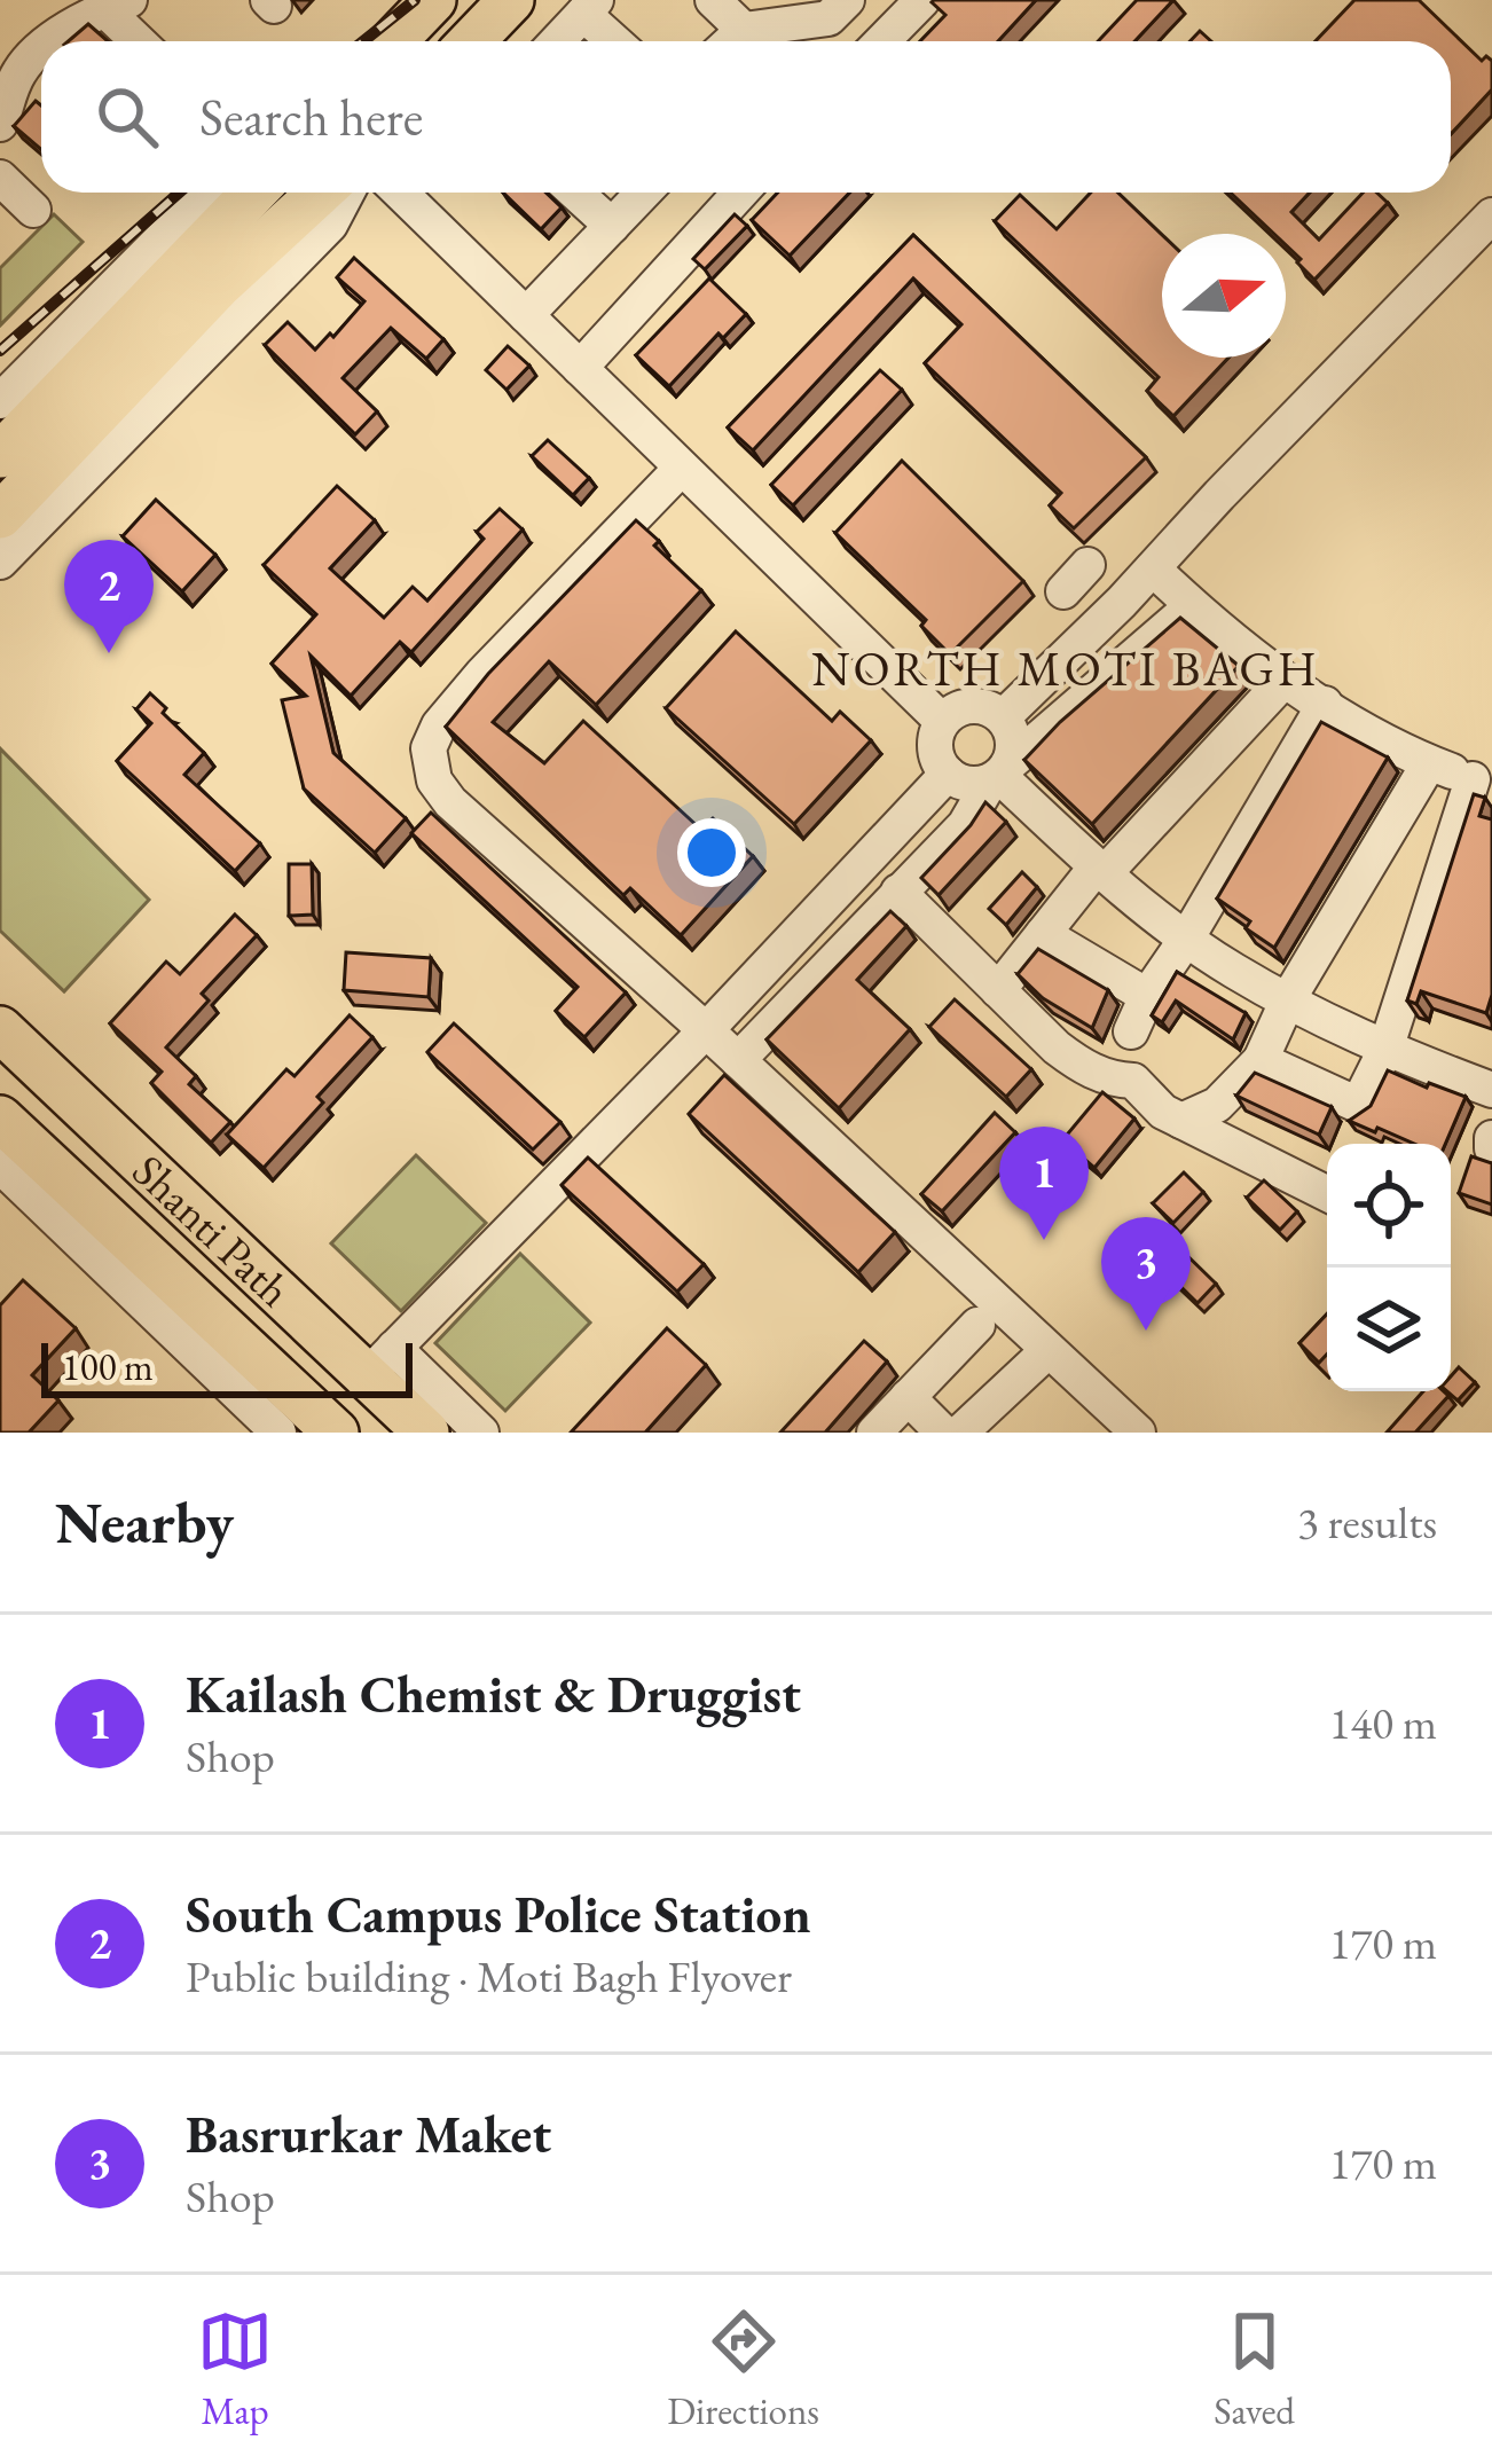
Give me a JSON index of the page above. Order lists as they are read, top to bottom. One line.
{"streets":{"main road":["Shanti Path"]},"districts":["NORTH MOTI BAGH"],"scale_bar":"100 m","north":"right","page":{"search":"Search here","pins":["2","1","3"],"scale":"100 m","heading":["Nearby","3 results"],"list":[{"mark":"1","name":"Kailash Chemist & Druggist","note":"Shop","value":"140 m"},{"mark":"2","name":"South Campus Police Station","note":"Public building · Moti Bagh Flyover","value":"170 m"},{"mark":"3","name":"Basrurkar Maket","note":"Shop","value":"170 m"}],"nav":["Map","Directions","Saved"]}}
